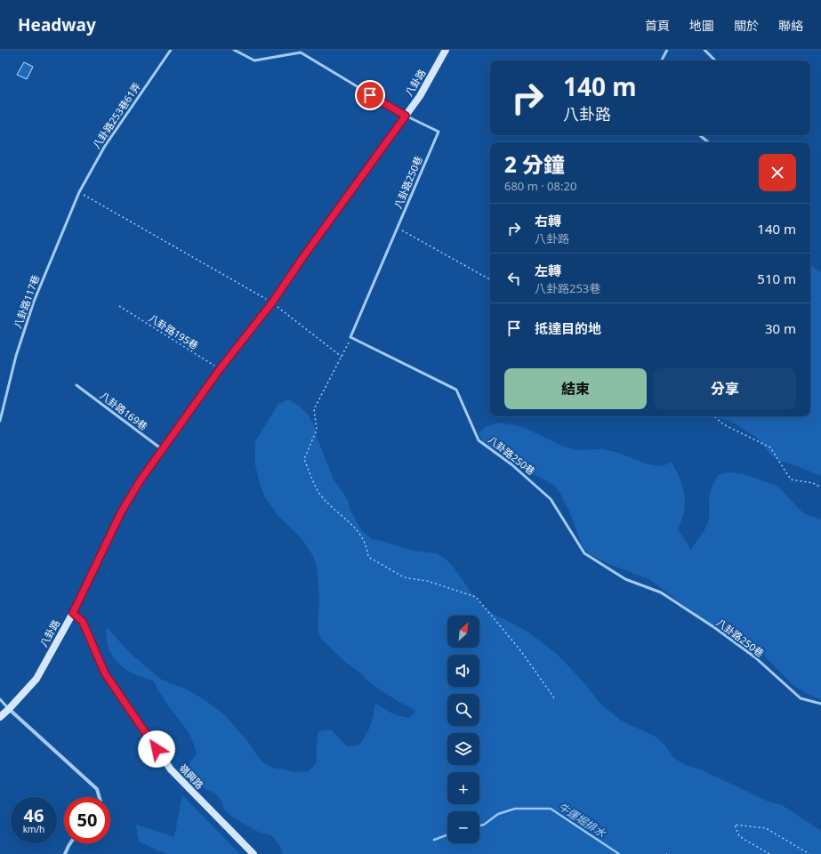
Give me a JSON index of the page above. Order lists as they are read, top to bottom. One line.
{"streets":{"main road":["八卦路","嶺興路"],"lane":["八卦路253巷61弄","八卦路250巷","八卦路117巷","八卦路169巷"],"path":["八卦路195巷"]},"crossings":[["八卦路","八卦路250巷"],["八卦路","八卦路195巷"],["八卦路","八卦路169巷"],["八卦路","嶺興路"],["八卦路253巷61弄","八卦路117巷"]],"water":["牛運堀排水"],"north":"top right","page":{"header":"Headway","nav":["首頁","地圖","關於","聯絡"],"turn":["140 m","八卦路"],"heading":["2 分鐘","680 m · 08:20"],"list":[{"name":"右轉","note":"八卦路","value":"140 m"},{"name":"左轉","note":"八卦路253巷","value":"510 m"},{"name":"抵達目的地","value":"30 m"}],"buttons":["結束","分享"],"map_buttons":["+","−"],"speed":"46 km/h","limit":"50"}}
